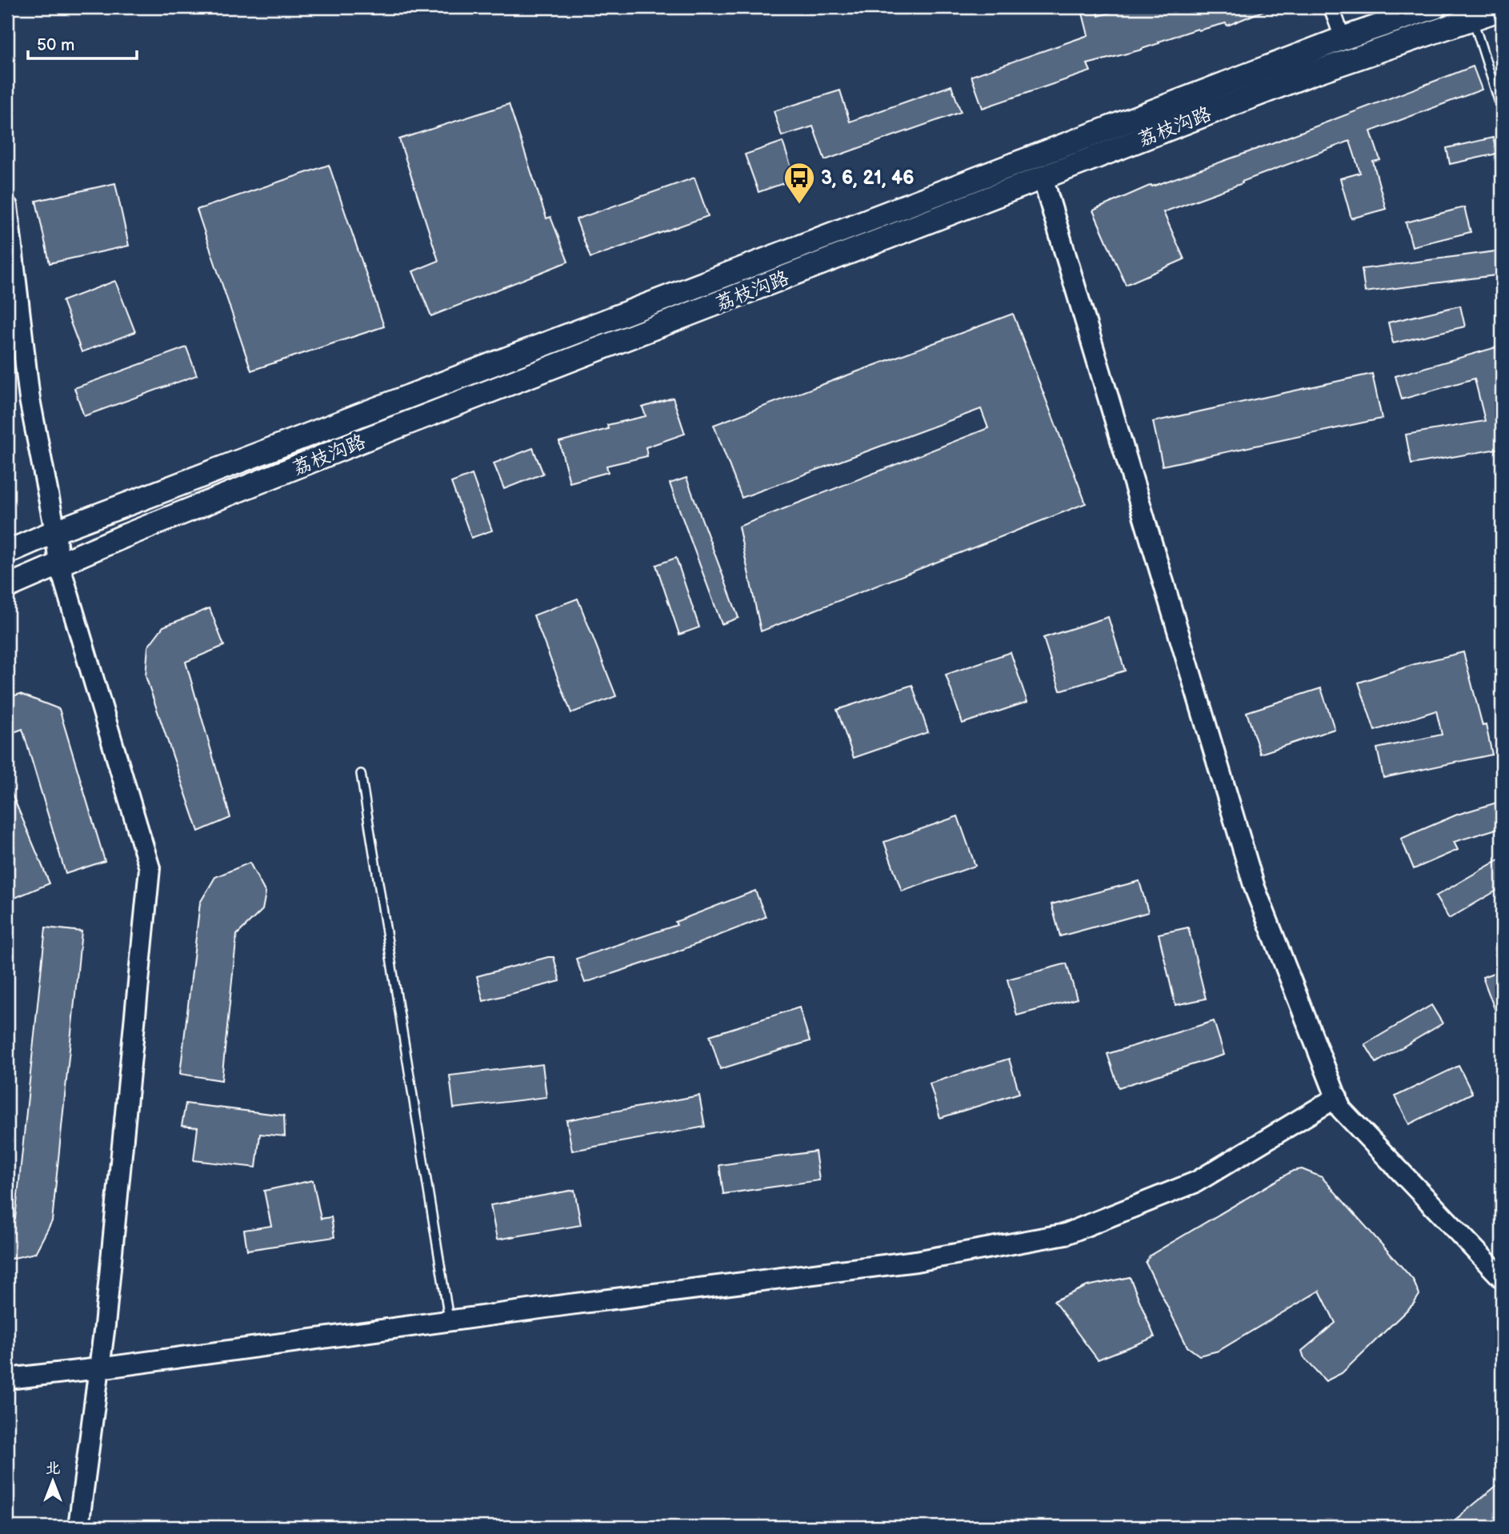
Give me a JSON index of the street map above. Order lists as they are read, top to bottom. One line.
{"streets":{"main road":["荔枝沟路"]},"places":{"bus stop":["3, 6, 21, 46"]},"scale_bar":"50 m","north":"top"}
